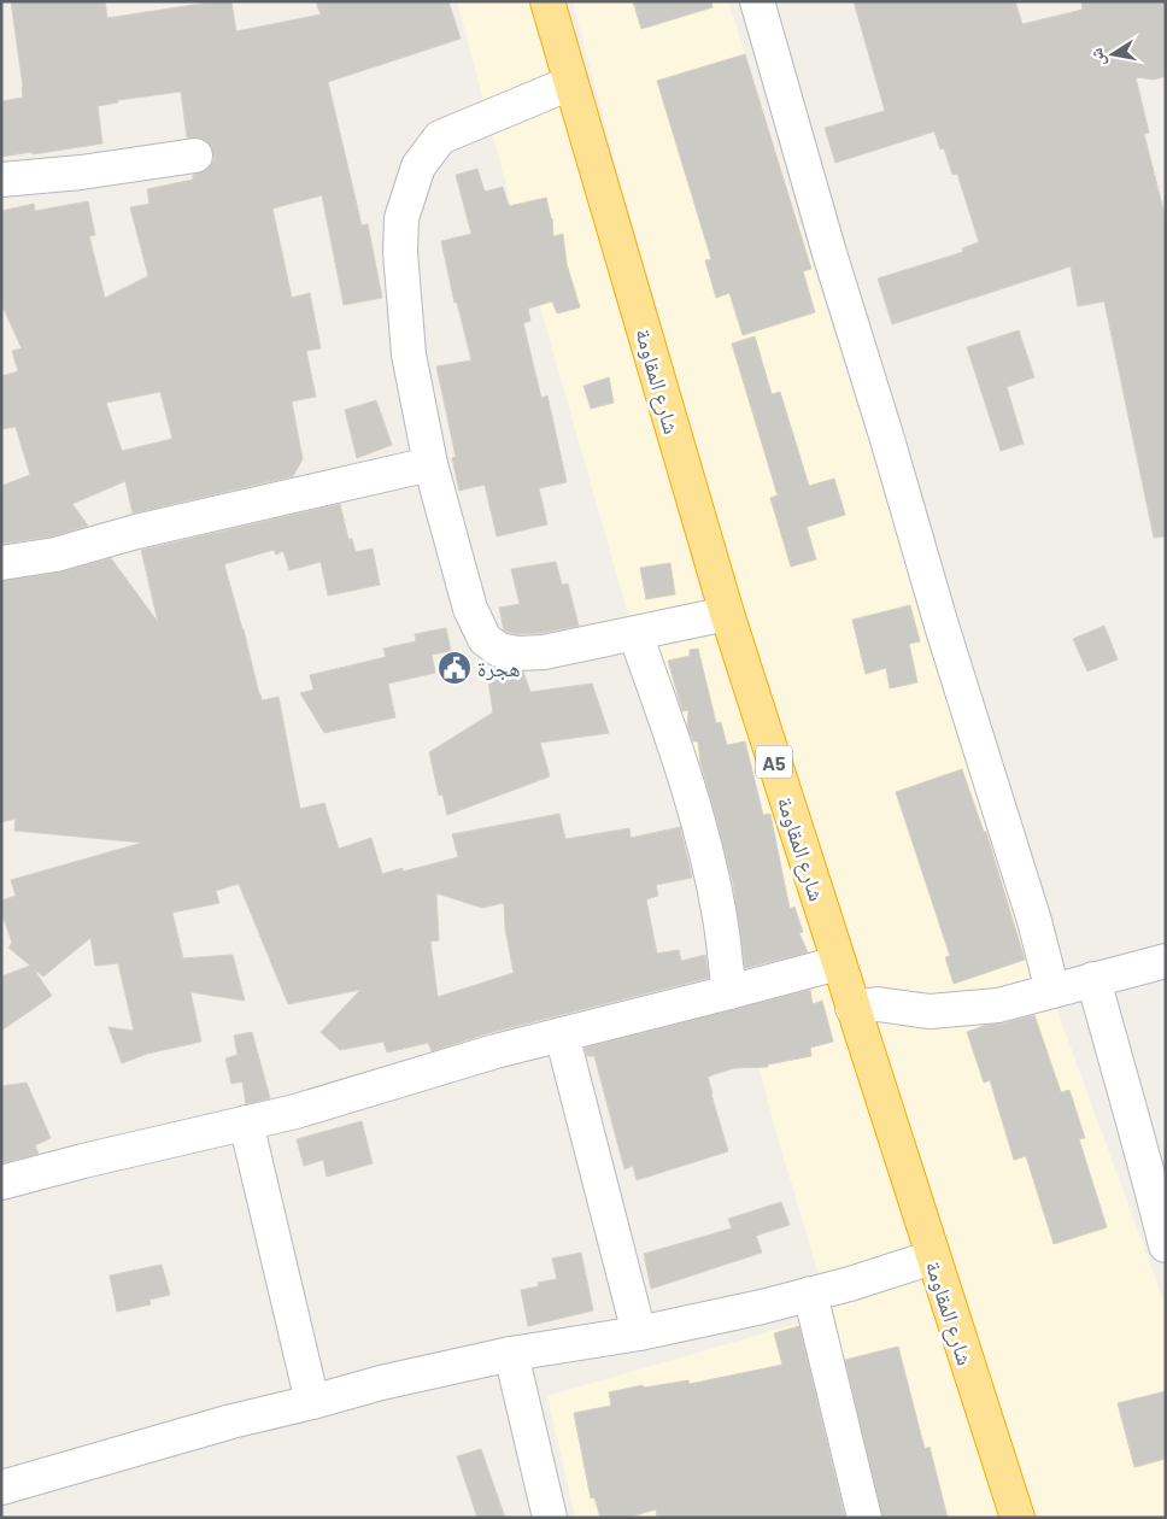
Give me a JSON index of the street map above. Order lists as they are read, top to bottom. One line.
{"streets":{"highway":["شارع المقاومة","A5"]},"places":{"public building":["هجرة"]},"north":"left"}
